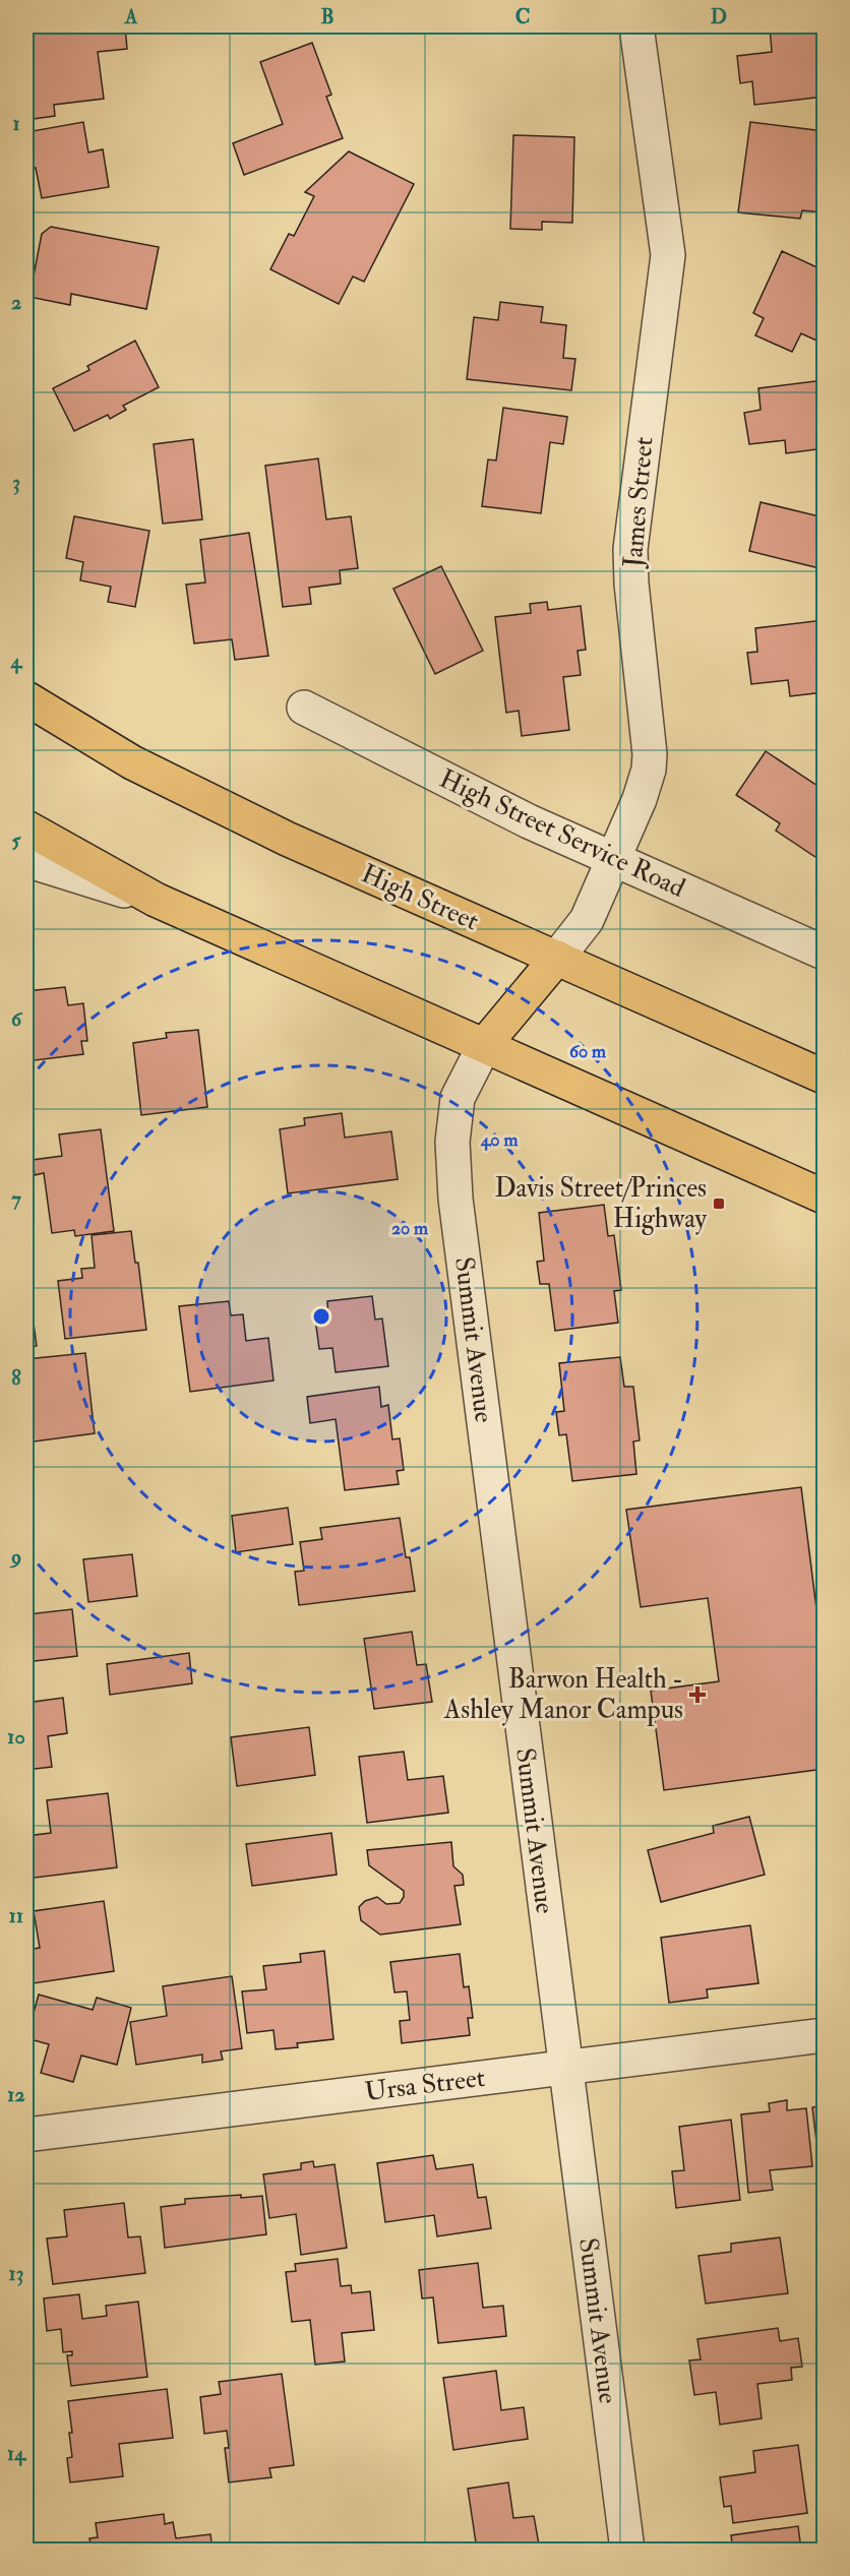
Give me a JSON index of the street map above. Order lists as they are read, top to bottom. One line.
{"streets":{"highway":["High Street"],"street":["James Street","High Street Service Road","Summit Avenue","Ursa Street"]},"crossings":[["James Street","High Street Service Road"],["James Street","High Street"],["Summit Avenue","Ursa Street"]],"places":{"transit":["Davis Street/Princes Highway"],"health":["Barwon Health - Ashley Manor Campus"]},"grid":{"columns":["A","B","C","D"],"rows":["1","2","3","4","5","6","7","8","9","10","11","12","13","14"]},"rings":["60 m","40 m","20 m"]}
